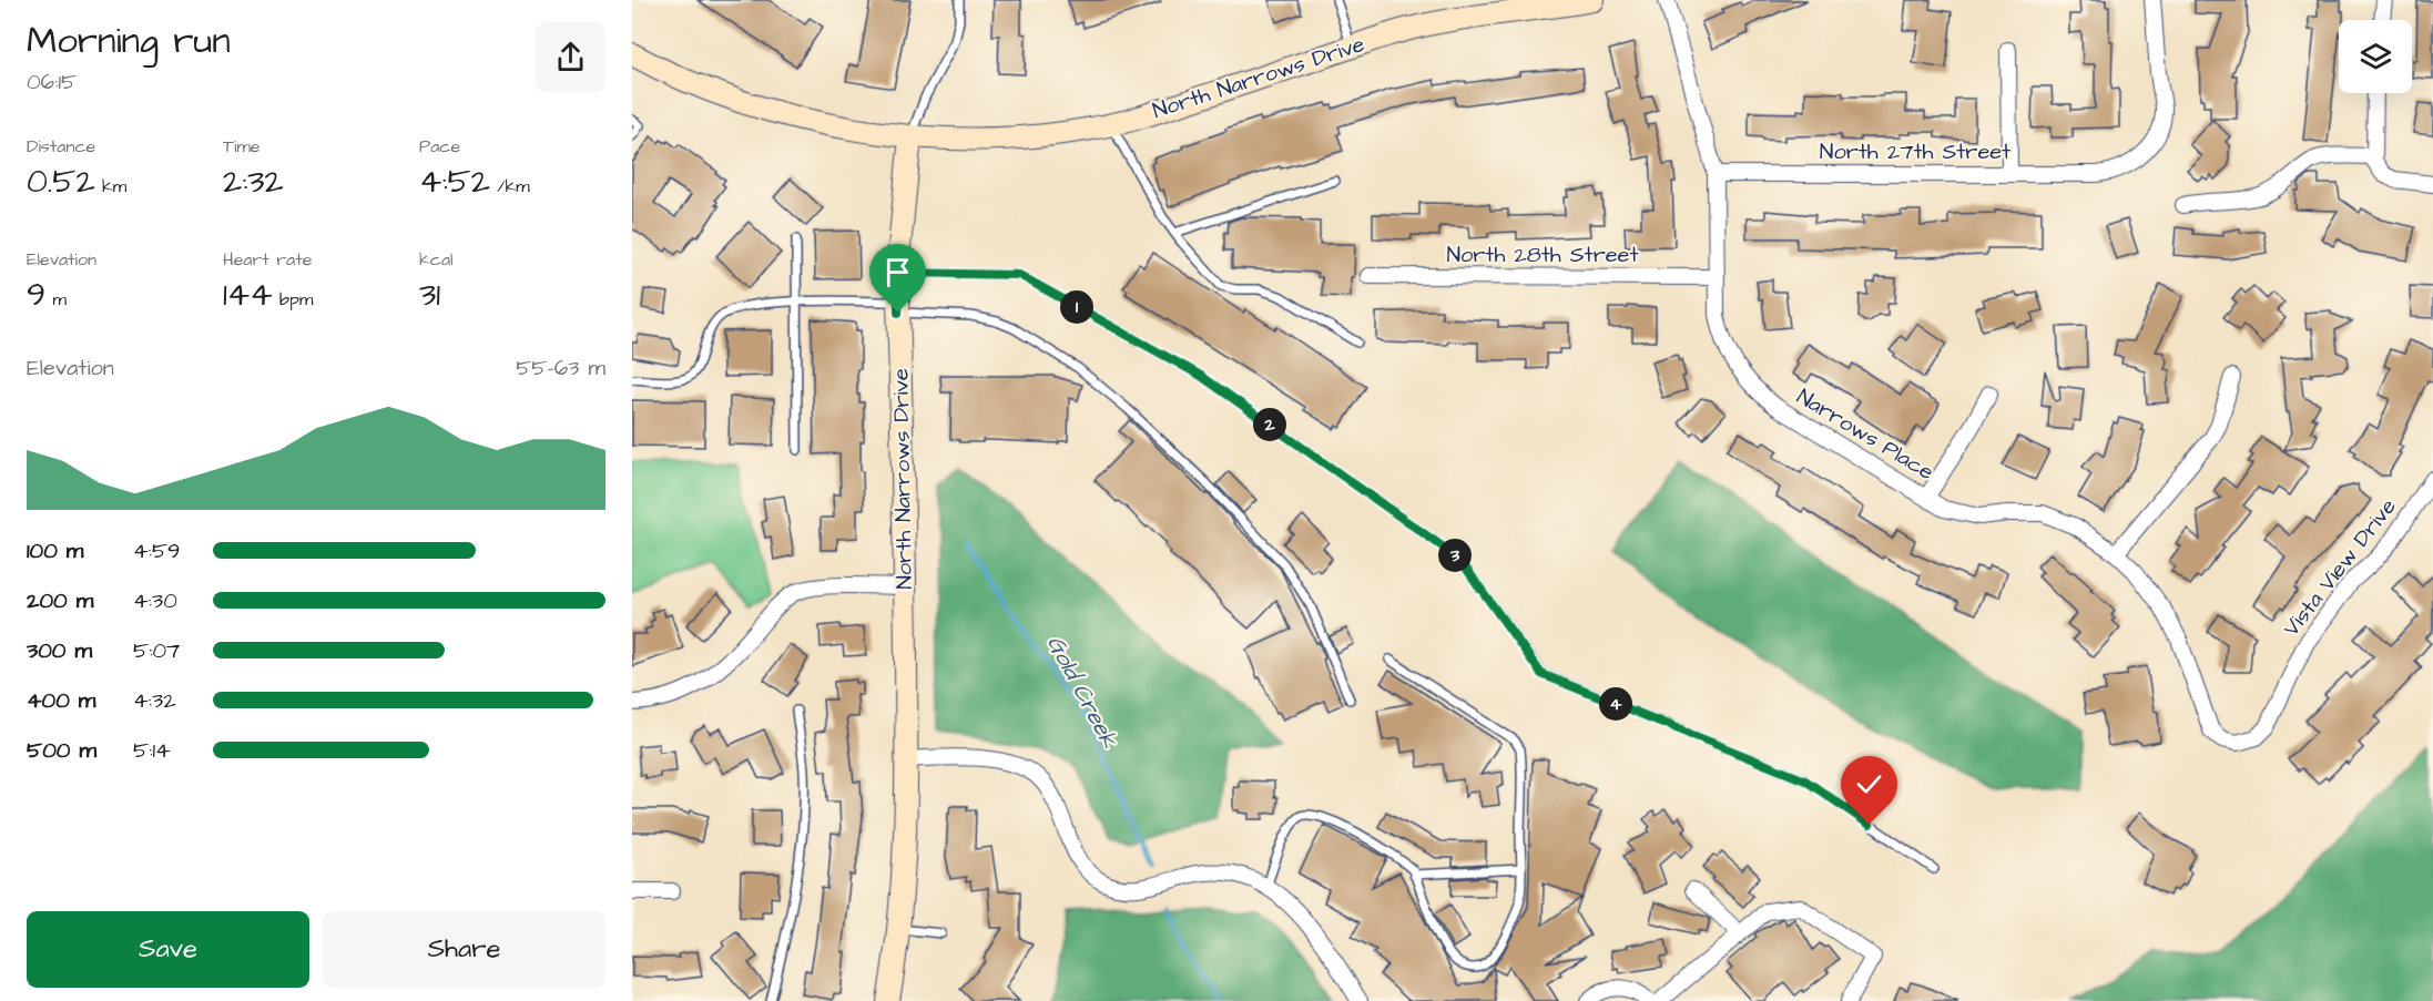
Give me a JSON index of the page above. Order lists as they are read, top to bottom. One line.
{"streets":{"street":["North Narrows Drive","North 27th Street","North 28th Street","Narrows Place","Vista View Drive"]},"crossings":[["North 27th Street","Narrows Place"],["North 28th Street","Narrows Place"],["Narrows Place","Vista View Drive"]],"water":["Gold Creek"],"page":{"heading":["Morning run","06:15"],"stats":[["Distance","0.52 km"],["Time","2:32"],["Pace","4:52 /km"],["Elevation","9 m"],["Heart rate","144 bpm"],["kcal","31"]],"pins":["1","2","3","4"],"chart":["Elevation","55–63 m"],"list":[{"name":"100 m","note":"4:59"},{"name":"200 m","note":"4:30"},{"name":"300 m","note":"5:07"},{"name":"400 m","note":"4:32"},{"name":"500 m","note":"5:14"}],"buttons":["Save","Share"]}}
